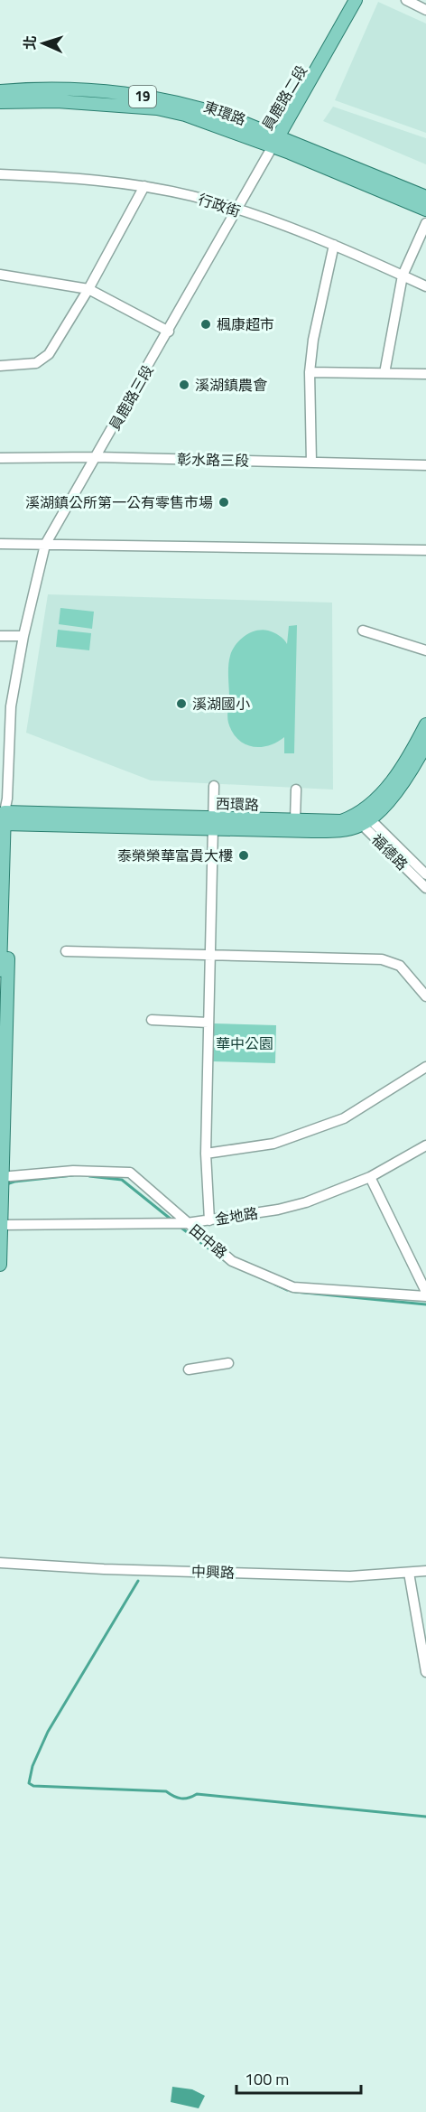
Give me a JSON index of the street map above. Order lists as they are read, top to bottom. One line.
{"streets":{"main road":["19","員鹿路二段","東環路","西環路"],"street":["行政街","員鹿路三段","彰水路三段","福德路","金地路","田中路","中興路"]},"crossings":[["員鹿路二段","東環路"],["員鹿路二段","行政街"],["員鹿路二段","員鹿路三段"],["行政街","員鹿路三段"],["員鹿路三段","彰水路三段"],["員鹿路三段","西環路"],["西環路","福德路"],["金地路","田中路"]],"parks":["華中公園"],"places":["楓康超市","溪湖鎮農會","溪湖鎮公所第一公有零售市場","溪湖國小","泰榮榮華富貴大樓"],"scale_bar":"100 m","north":"left"}
